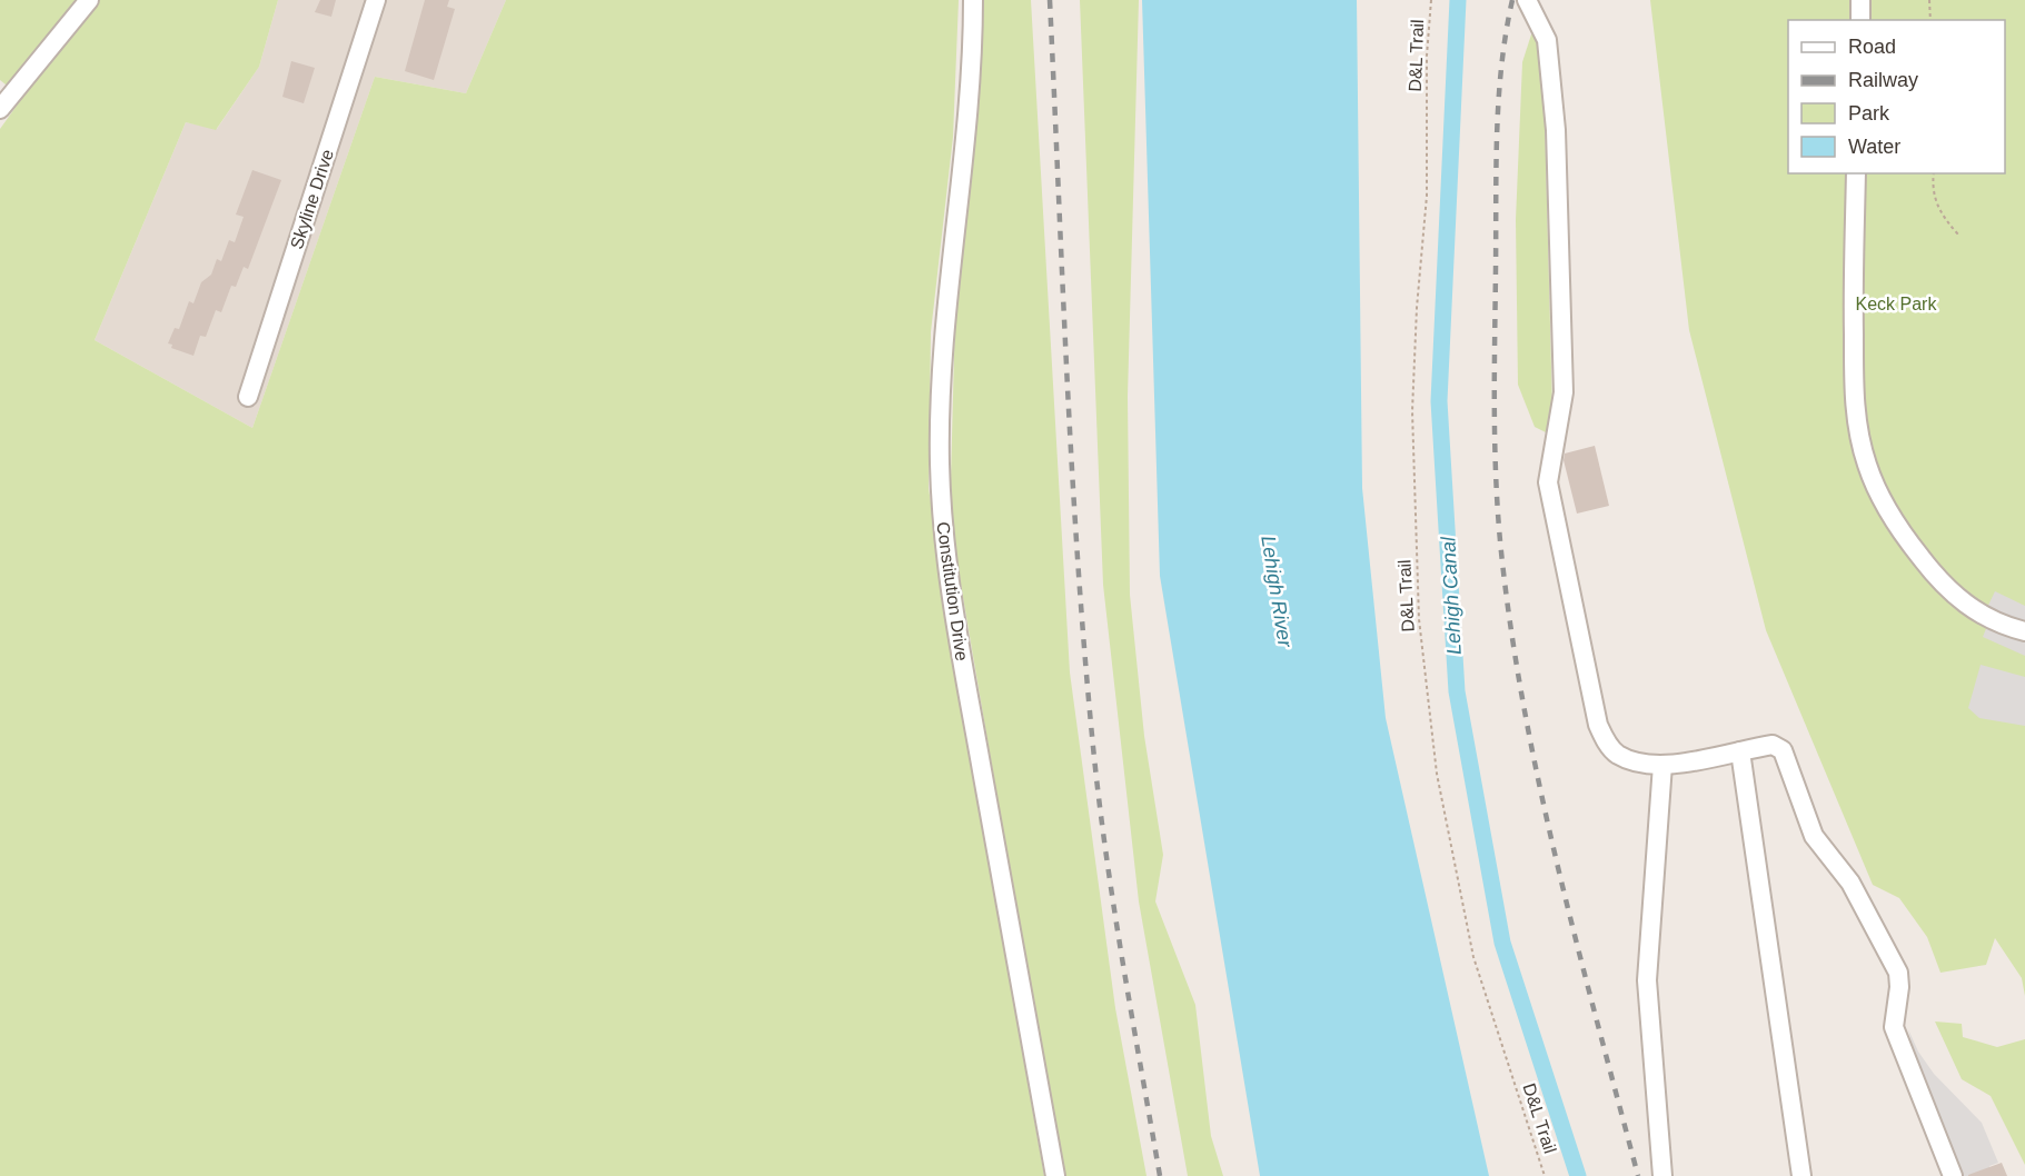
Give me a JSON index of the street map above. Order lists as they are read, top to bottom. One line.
{"streets":{"street":["Skyline Drive","Constitution Drive"],"path":["D&L Trail"]},"water":["Lehigh River","Lehigh Canal"],"parks":["Keck Park"],"legend":["Road","Railway","Park","Water"]}
